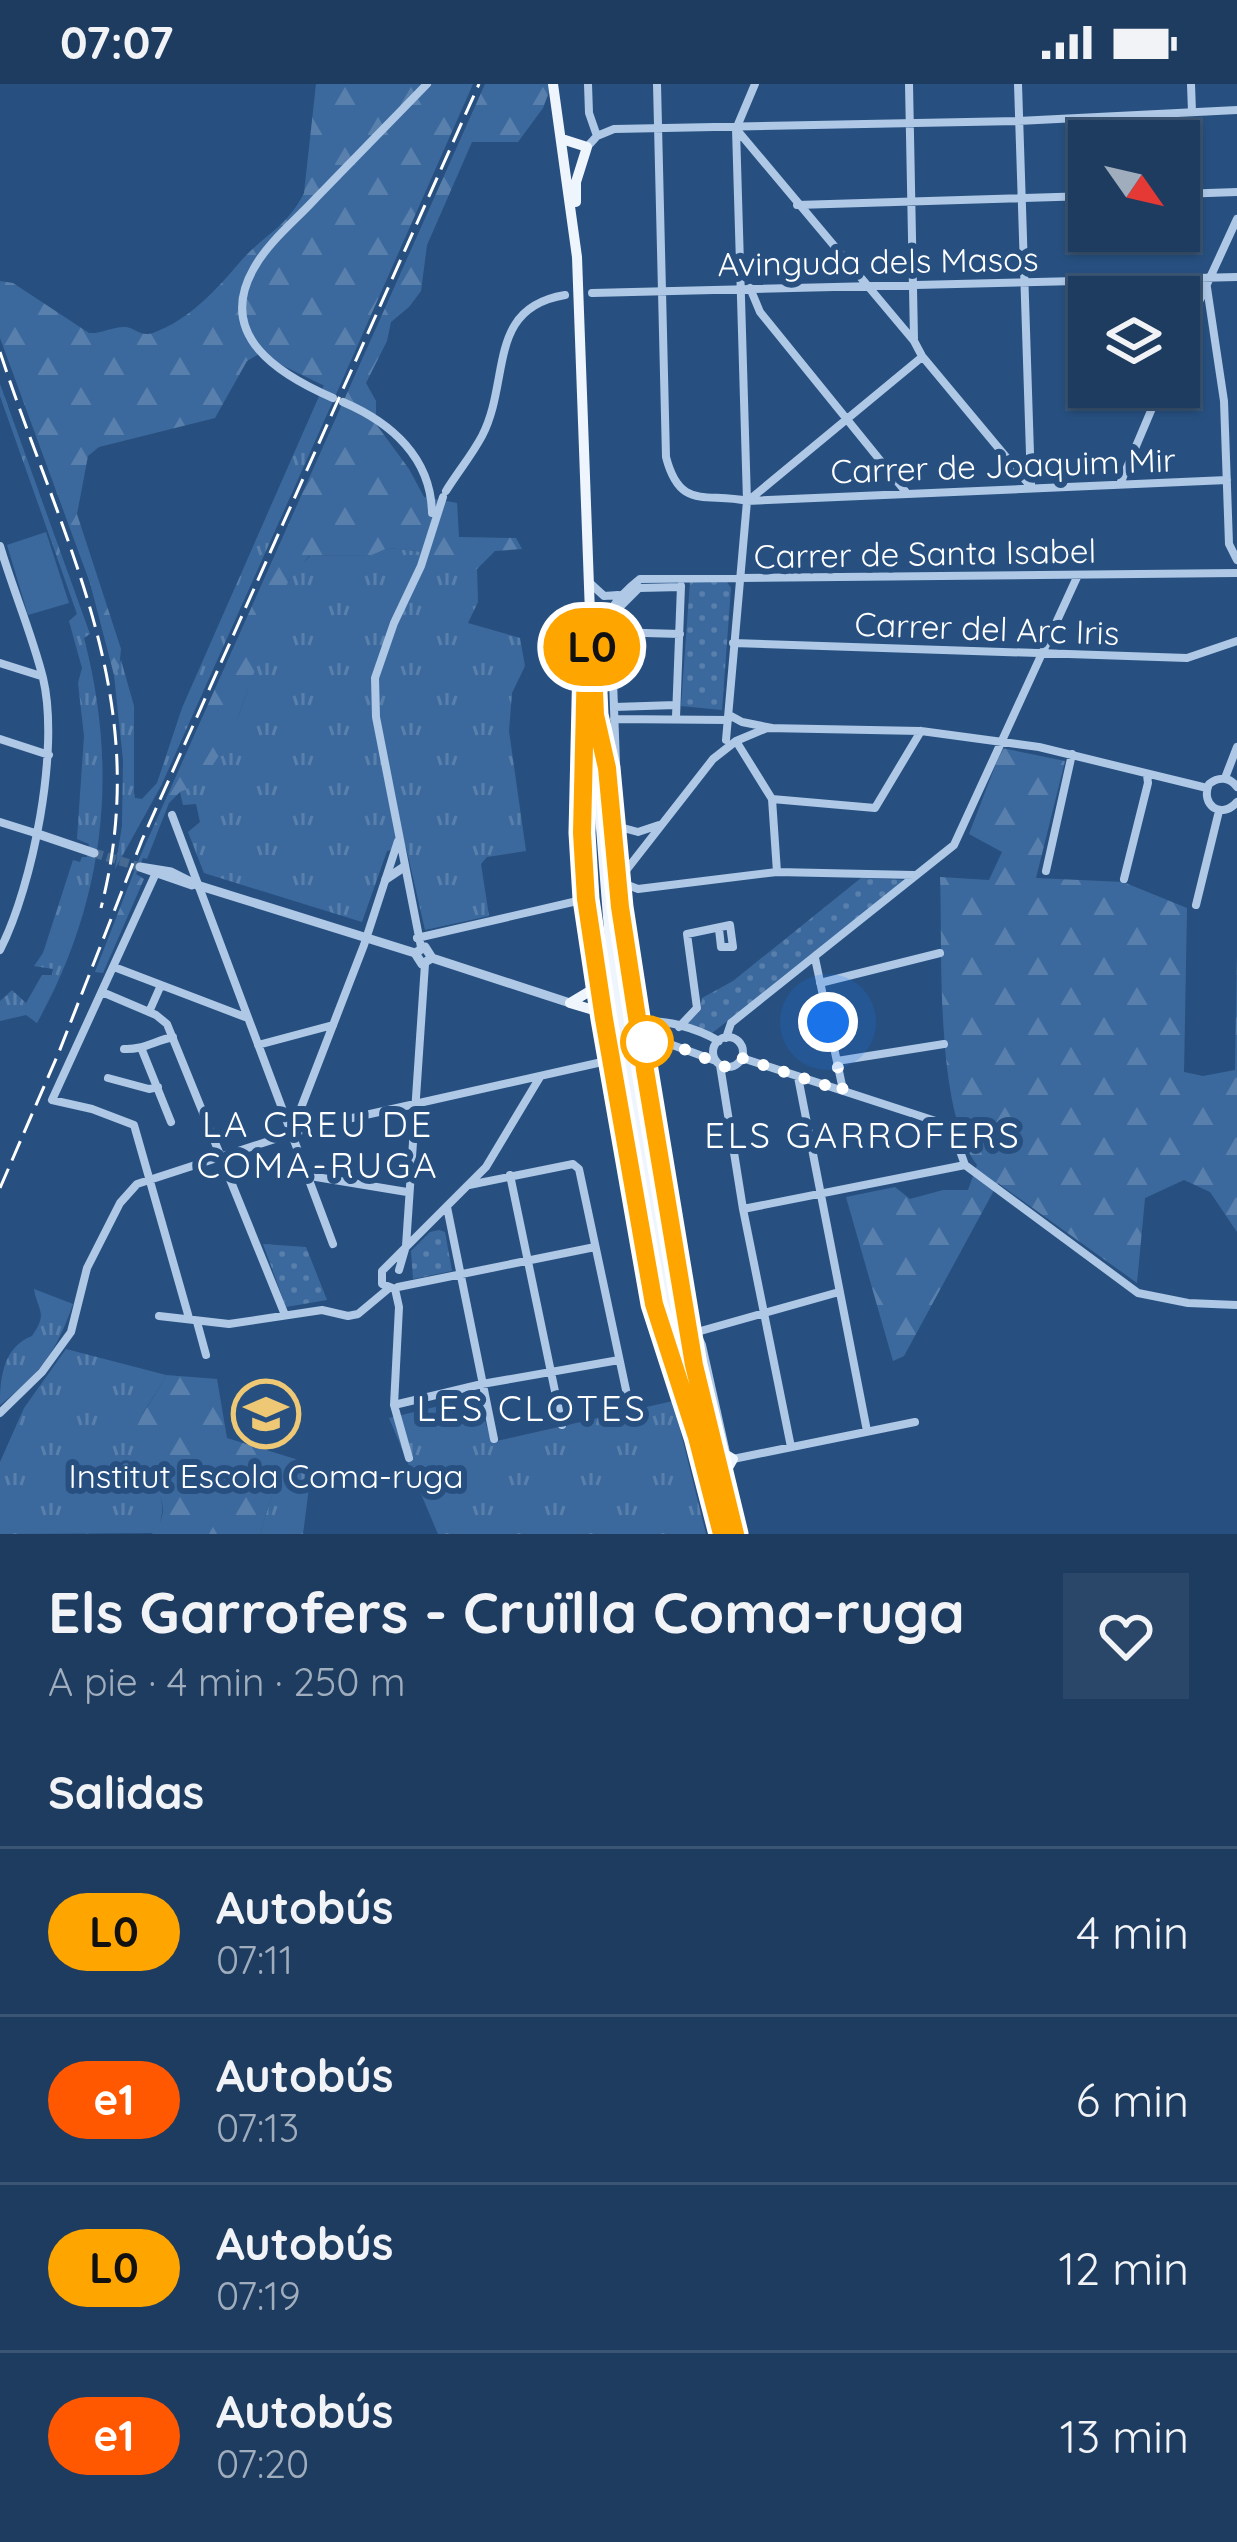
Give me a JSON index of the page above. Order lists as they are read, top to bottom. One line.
{"streets":{"street":["Avinguda dels Masos","Carrer de Joaquim Mir","Carrer de Santa Isabel","Carrer del Arc Iris"]},"crossings":[["Avinguda dels Masos","Carrer de Joaquim Mir"]],"districts":["LA CREU DE COMA-RUGA","ELS GARROFERS","LES CLOTES"],"places":{"school or university":["Institut Escola Coma-ruga"]},"lines":["bus line L0"],"north":"bottom right","page":{"status":"07:07","on_map":"L0","heading":[["Els Garrofers - Cruïlla Coma-ruga","A pie · 4 min · 250 m"],"Salidas"],"list":[{"mark":"L0","name":"Autobús","note":"07:11","value":"4 min"},{"mark":"e1","name":"Autobús","note":"07:13","value":"6 min"},{"mark":"L0","name":"Autobús","note":"07:19","value":"12 min"},{"mark":"e1","name":"Autobús","note":"07:20","value":"13 min"}]}}
